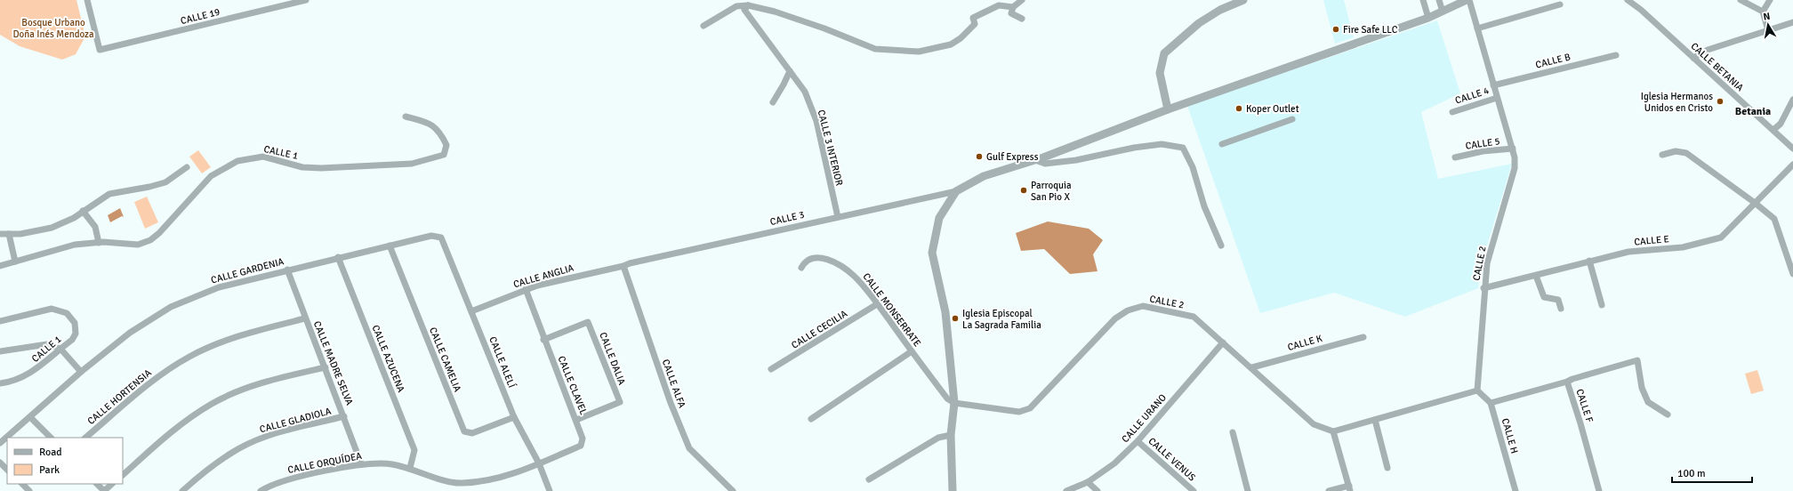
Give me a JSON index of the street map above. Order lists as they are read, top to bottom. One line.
{"streets":{"street":["CALLE 19","CALLE B","CALLE BETANIA","CALLE 4","CALLE 5","CALLE 3 INTERIOR","CALLE 1","CALLE 3","CALLE E","CALLE 2","CALLE GARDENIA","CALLE ANGLIA","CALLE MONSERRATE","CALLE CECILIA","CALLE K","CALLE AZUCENA","CALLE DALIA","CALLE CAMELIA","CALLE ALELÍ","CALLE MADRE SELVA","CALLE ALFA","CALLE CLAVEL","CALLE HORTENSIA","CALLE F","CALLE URANO","CALLE GLADIOLA","CALLE H","CALLE VENUS","CALLE ORQUÍDEA"]},"crossings":[["CALLE B","CALLE 2"],["CALLE 4","CALLE 2"],["CALLE 5","CALLE 2"],["CALLE 3 INTERIOR","CALLE 3"],["CALLE 3","CALLE ANGLIA"],["CALLE 3","CALLE ALFA"],["CALLE E","CALLE 2"],["CALLE 2","CALLE MONSERRATE"],["CALLE 2","CALLE K"],["CALLE 2","CALLE URANO"],["CALLE 2","CALLE H"],["CALLE GARDENIA","CALLE AZUCENA"],["CALLE GARDENIA","CALLE CAMELIA"],["CALLE GARDENIA","CALLE ALELÍ"],["CALLE GARDENIA","CALLE MADRE SELVA"],["CALLE ANGLIA","CALLE ALELÍ"],["CALLE ANGLIA","CALLE ALFA"],["CALLE ANGLIA","CALLE CLAVEL"],["CALLE MONSERRATE","CALLE CECILIA"],["CALLE AZUCENA","CALLE ORQUÍDEA"],["CALLE DALIA","CALLE CLAVEL"],["CALLE CAMELIA","CALLE ALELÍ"],["CALLE ALELÍ","CALLE CLAVEL"],["CALLE ALELÍ","CALLE ORQUÍDEA"],["CALLE MADRE SELVA","CALLE HORTENSIA"],["CALLE MADRE SELVA","CALLE GLADIOLA"],["CALLE MADRE SELVA","CALLE ORQUÍDEA"],["CALLE CLAVEL","CALLE ORQUÍDEA"],["CALLE F","CALLE H"],["CALLE URANO","CALLE VENUS"]],"districts":["Betania"],"parks":["Bosque Urbano Doña Inés Mendoza"],"places":["Fire Safe LLC","Iglesia Hermanos Unidos en Cristo","Koper Outlet","Gulf Express","Parroquia San Pio X","Iglesia Episcopal La Sagrada Familia"],"legend":["Road","Park"],"scale_bar":"100 m","north":"top"}
